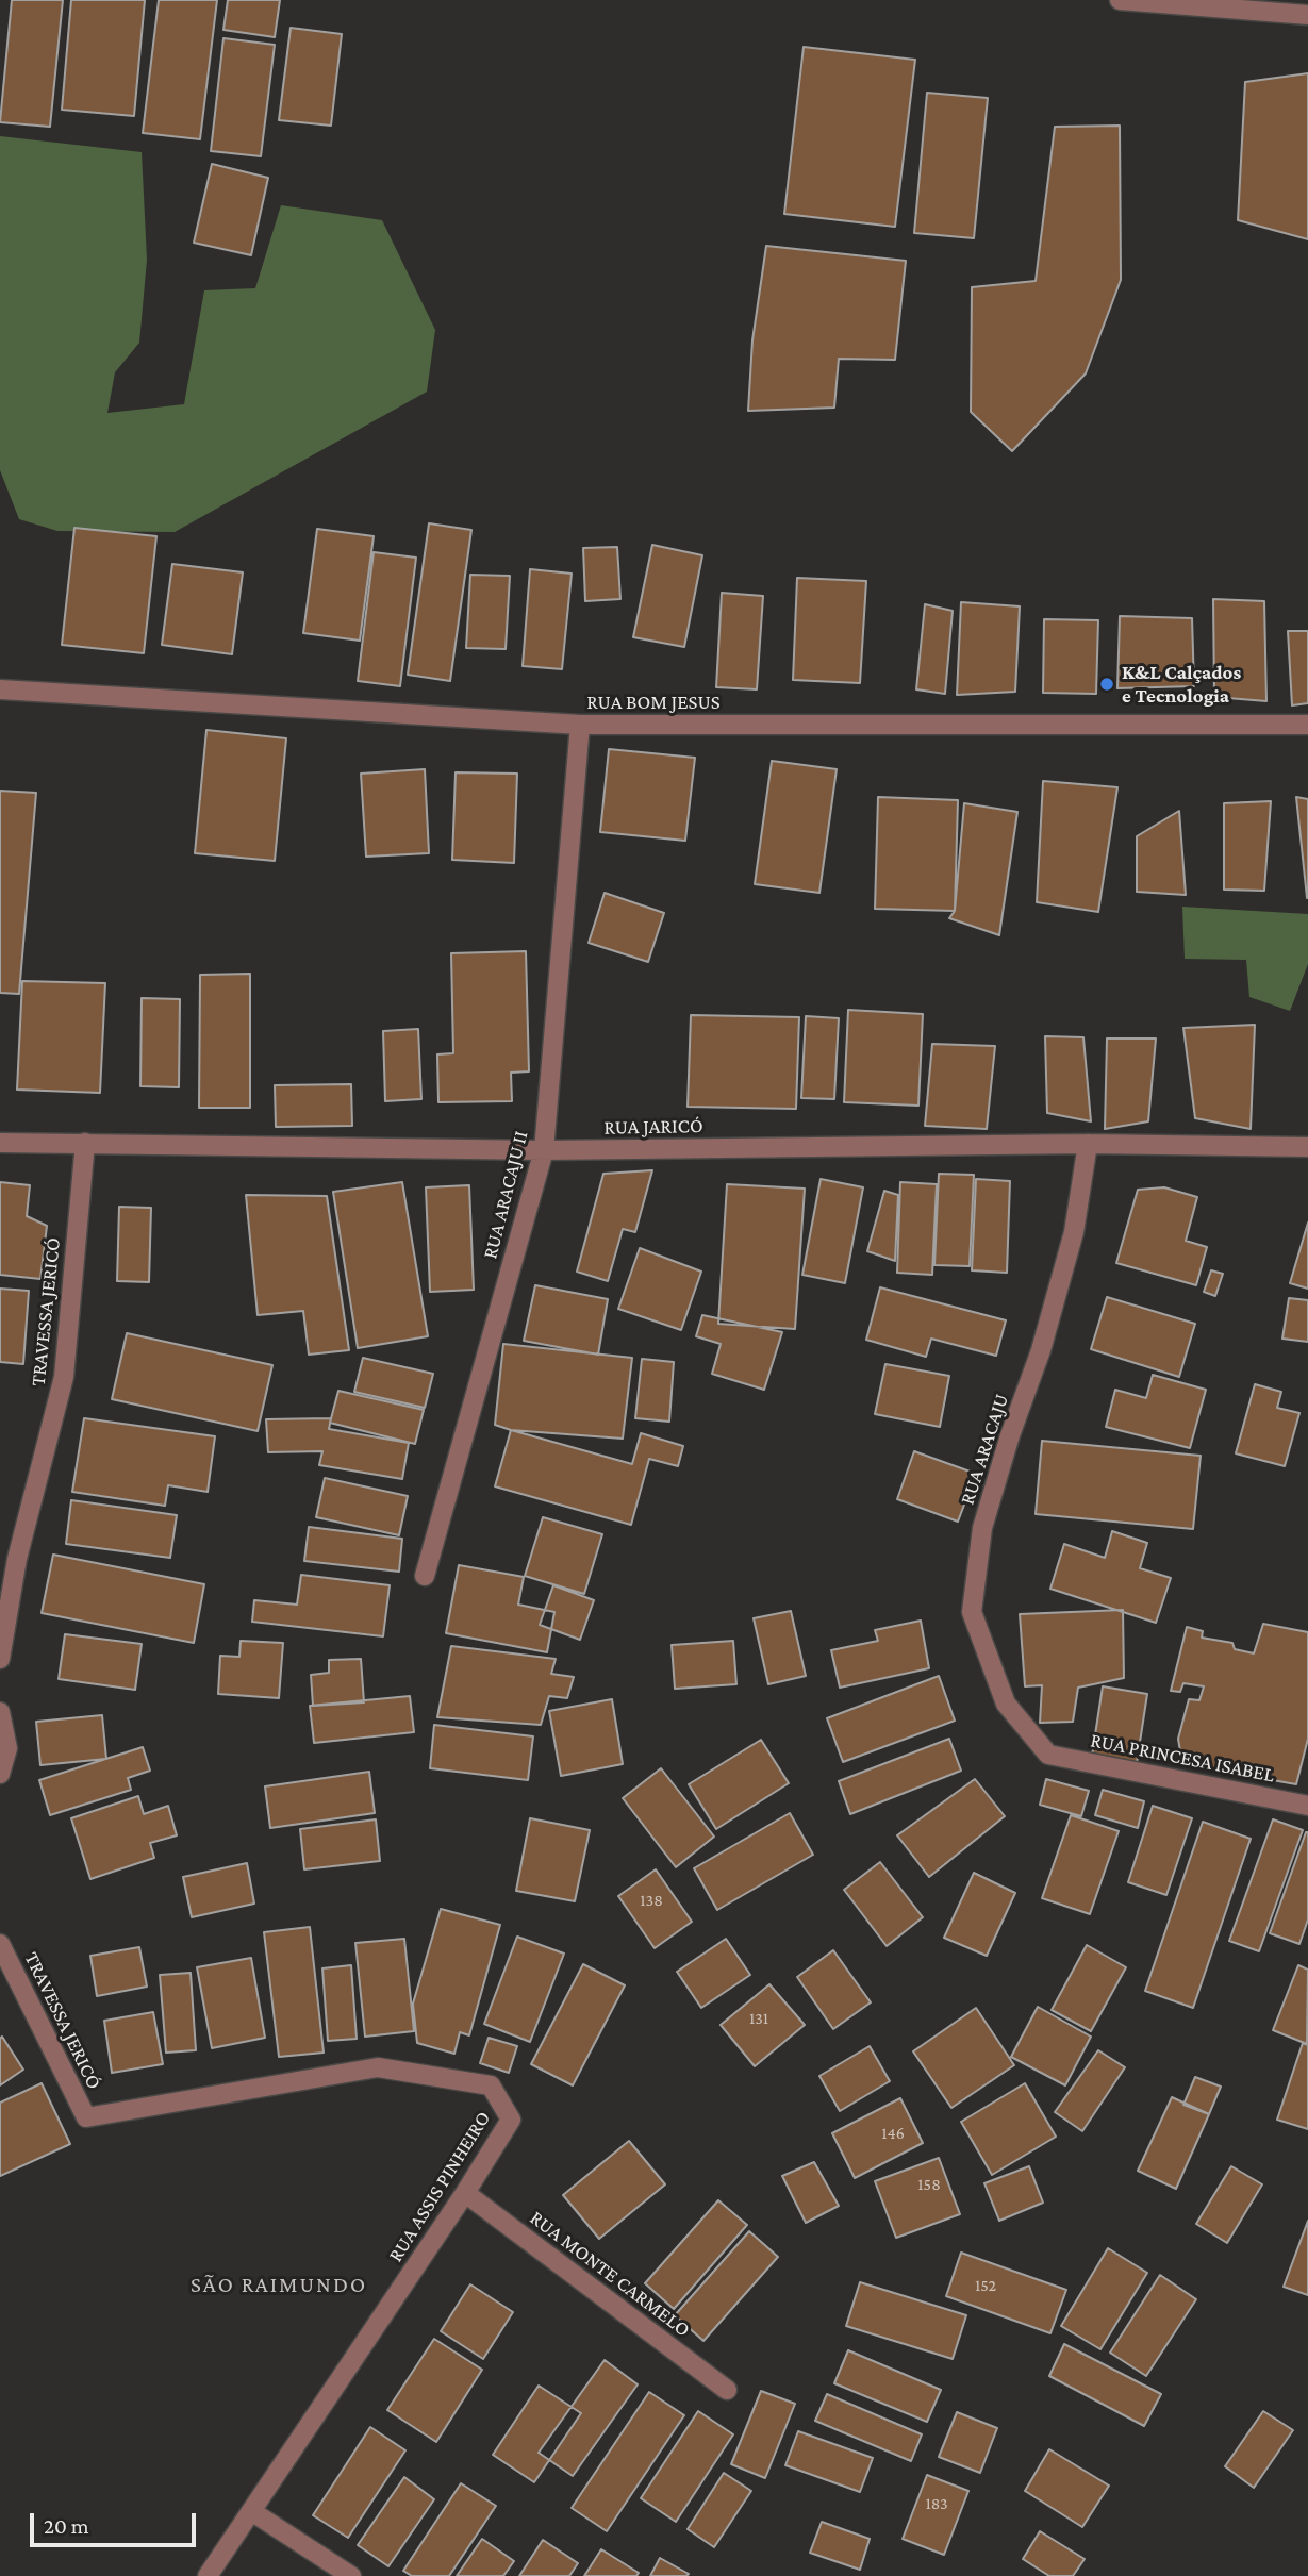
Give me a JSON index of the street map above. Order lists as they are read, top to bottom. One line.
{"streets":{"street":["RUA BOM JESUS","RUA JARICÓ","RUA ARACAJU II","TRAVESSA JERICÓ","RUA ARACAJU","RUA PRINCESA ISABEL","RUA ASSIS PINHEIRO","RUA MONTE CARMELO"]},"crossings":[["RUA BOM JESUS","RUA ARACAJU II"],["RUA JARICÓ","RUA ARACAJU II"],["RUA JARICÓ","TRAVESSA JERICÓ"],["RUA JARICÓ","RUA ARACAJU"],["TRAVESSA JERICÓ","RUA ASSIS PINHEIRO"],["RUA ARACAJU","RUA PRINCESA ISABEL"],["RUA ASSIS PINHEIRO","RUA MONTE CARMELO"]],"districts":["SÃO RAIMUNDO"],"places":["K&L Calçados e Tecnologia"],"house_numbers":["138","131","146","158","152","183"],"scale_bar":"20 m"}
